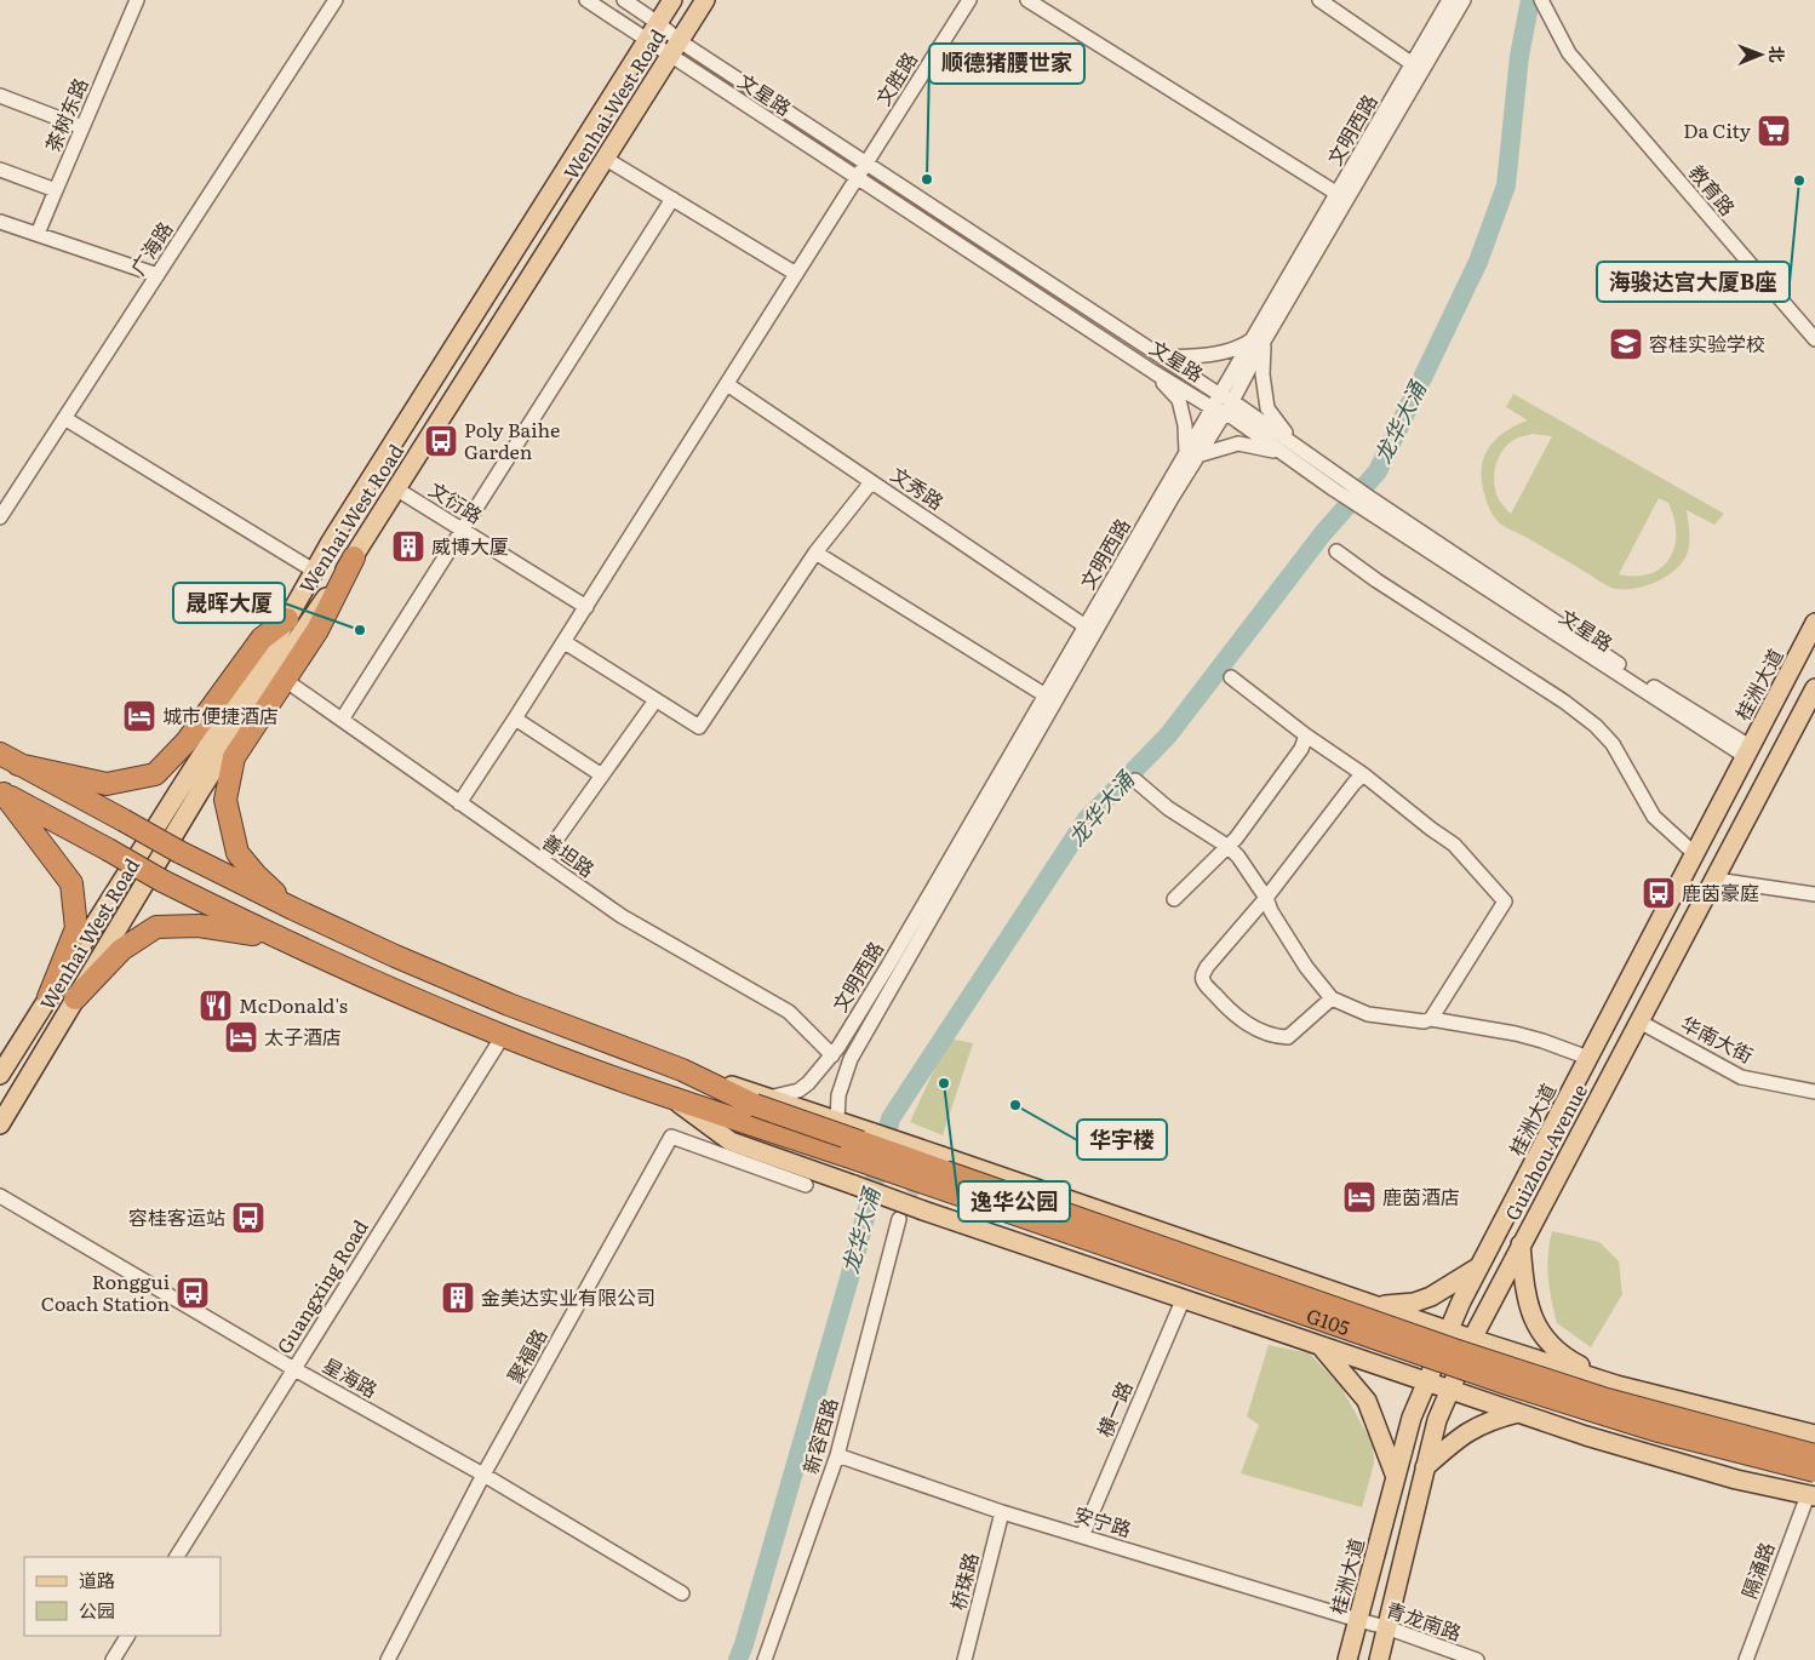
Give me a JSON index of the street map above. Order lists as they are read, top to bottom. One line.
{"streets":{"highway":["G105"],"main road":["Wenhai West Road","桂洲大道","Guizhou Avenue"],"street":["文胜路","文星路","茶树东路","文明西路","教育路","广海路","文秀路","文衍路","善坦路","华南大街","Guangxing Road","聚福路","星海路","横一路","新容西路","安宁路","隔涌路","桥珠路","青龙南路"]},"crossings":[["文胜路","文星路"],["文胜路","文秀路"],["文胜路","文衍路"],["文胜路","善坦路"],["文星路","Wenhai West Road"],["文星路","文明西路"],["文星路","桂洲大道"],["Wenhai West Road","文衍路"],["文明西路","文秀路"],["文明西路","善坦路"],["文明西路","G105"],["桂洲大道","安宁路"],["桂洲大道","青龙南路"],["华南大街","Guizhou Avenue"],["Guizhou Avenue","青龙南路"],["Guangxing Road","G105"],["Guangxing Road","星海路"],["聚福路","星海路"],["横一路","安宁路"],["新容西路","安宁路"],["安宁路","桥珠路"],["安宁路","青龙南路"]],"water":["龙华大涌"],"places":{"supermarket":["Da City"],"other":["顺德猪腰世家","海骏达宫大厦B座","晟晖大厦","逸华公园","华宇楼"],"school or university":["容桂实验学校"],"bus stop":["Poly Baihe Garden","鹿茵豪庭","容桂客运站","Ronggui Coach Station"],"building":["威博大厦","金美达实业有限公司"],"hotel":["城市便捷酒店","太子酒店","鹿茵酒店"],"restaurant":["McDonald's"]},"legend":["道路","公园"],"north":"right"}
